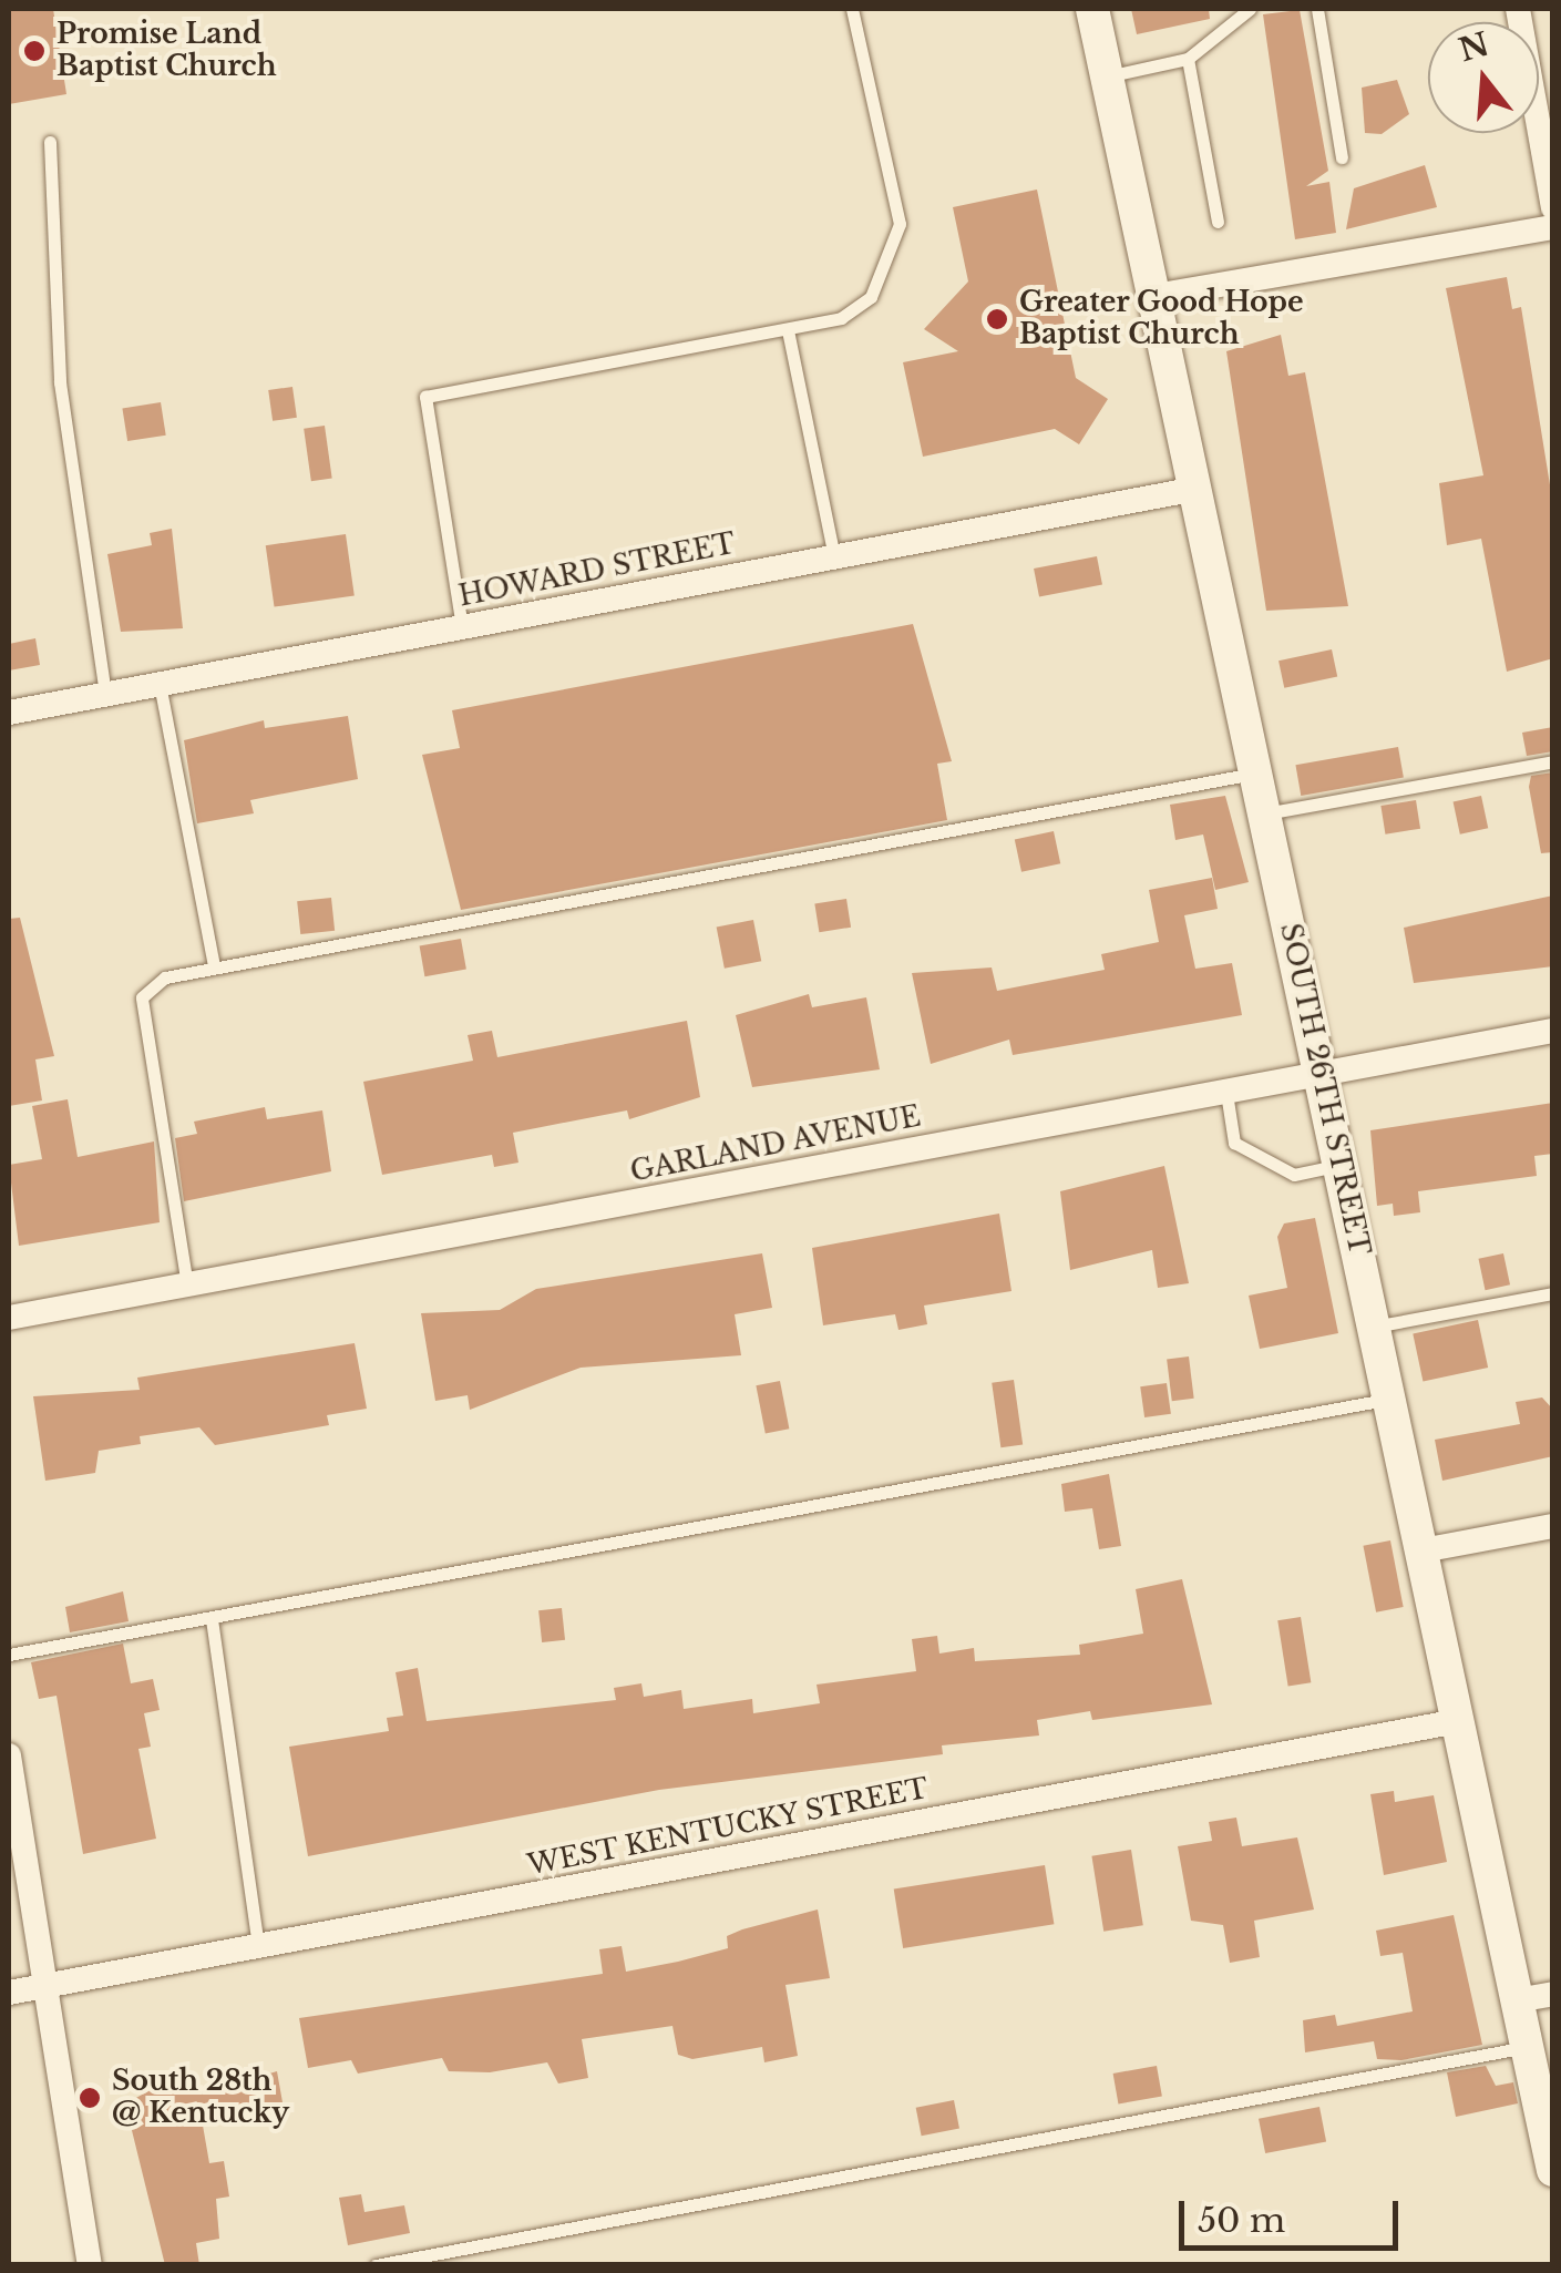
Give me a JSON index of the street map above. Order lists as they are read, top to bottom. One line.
{"streets":{"street":["HOWARD STREET","SOUTH 26TH STREET","GARLAND AVENUE","WEST KENTUCKY STREET"]},"crossings":[["HOWARD STREET","SOUTH 26TH STREET"],["SOUTH 26TH STREET","GARLAND AVENUE"],["SOUTH 26TH STREET","WEST KENTUCKY STREET"]],"places":["Promise Land Baptist Church","Greater Good Hope Baptist Church","South 28th @ Kentucky"],"scale_bar":"50 m","north":"top"}
